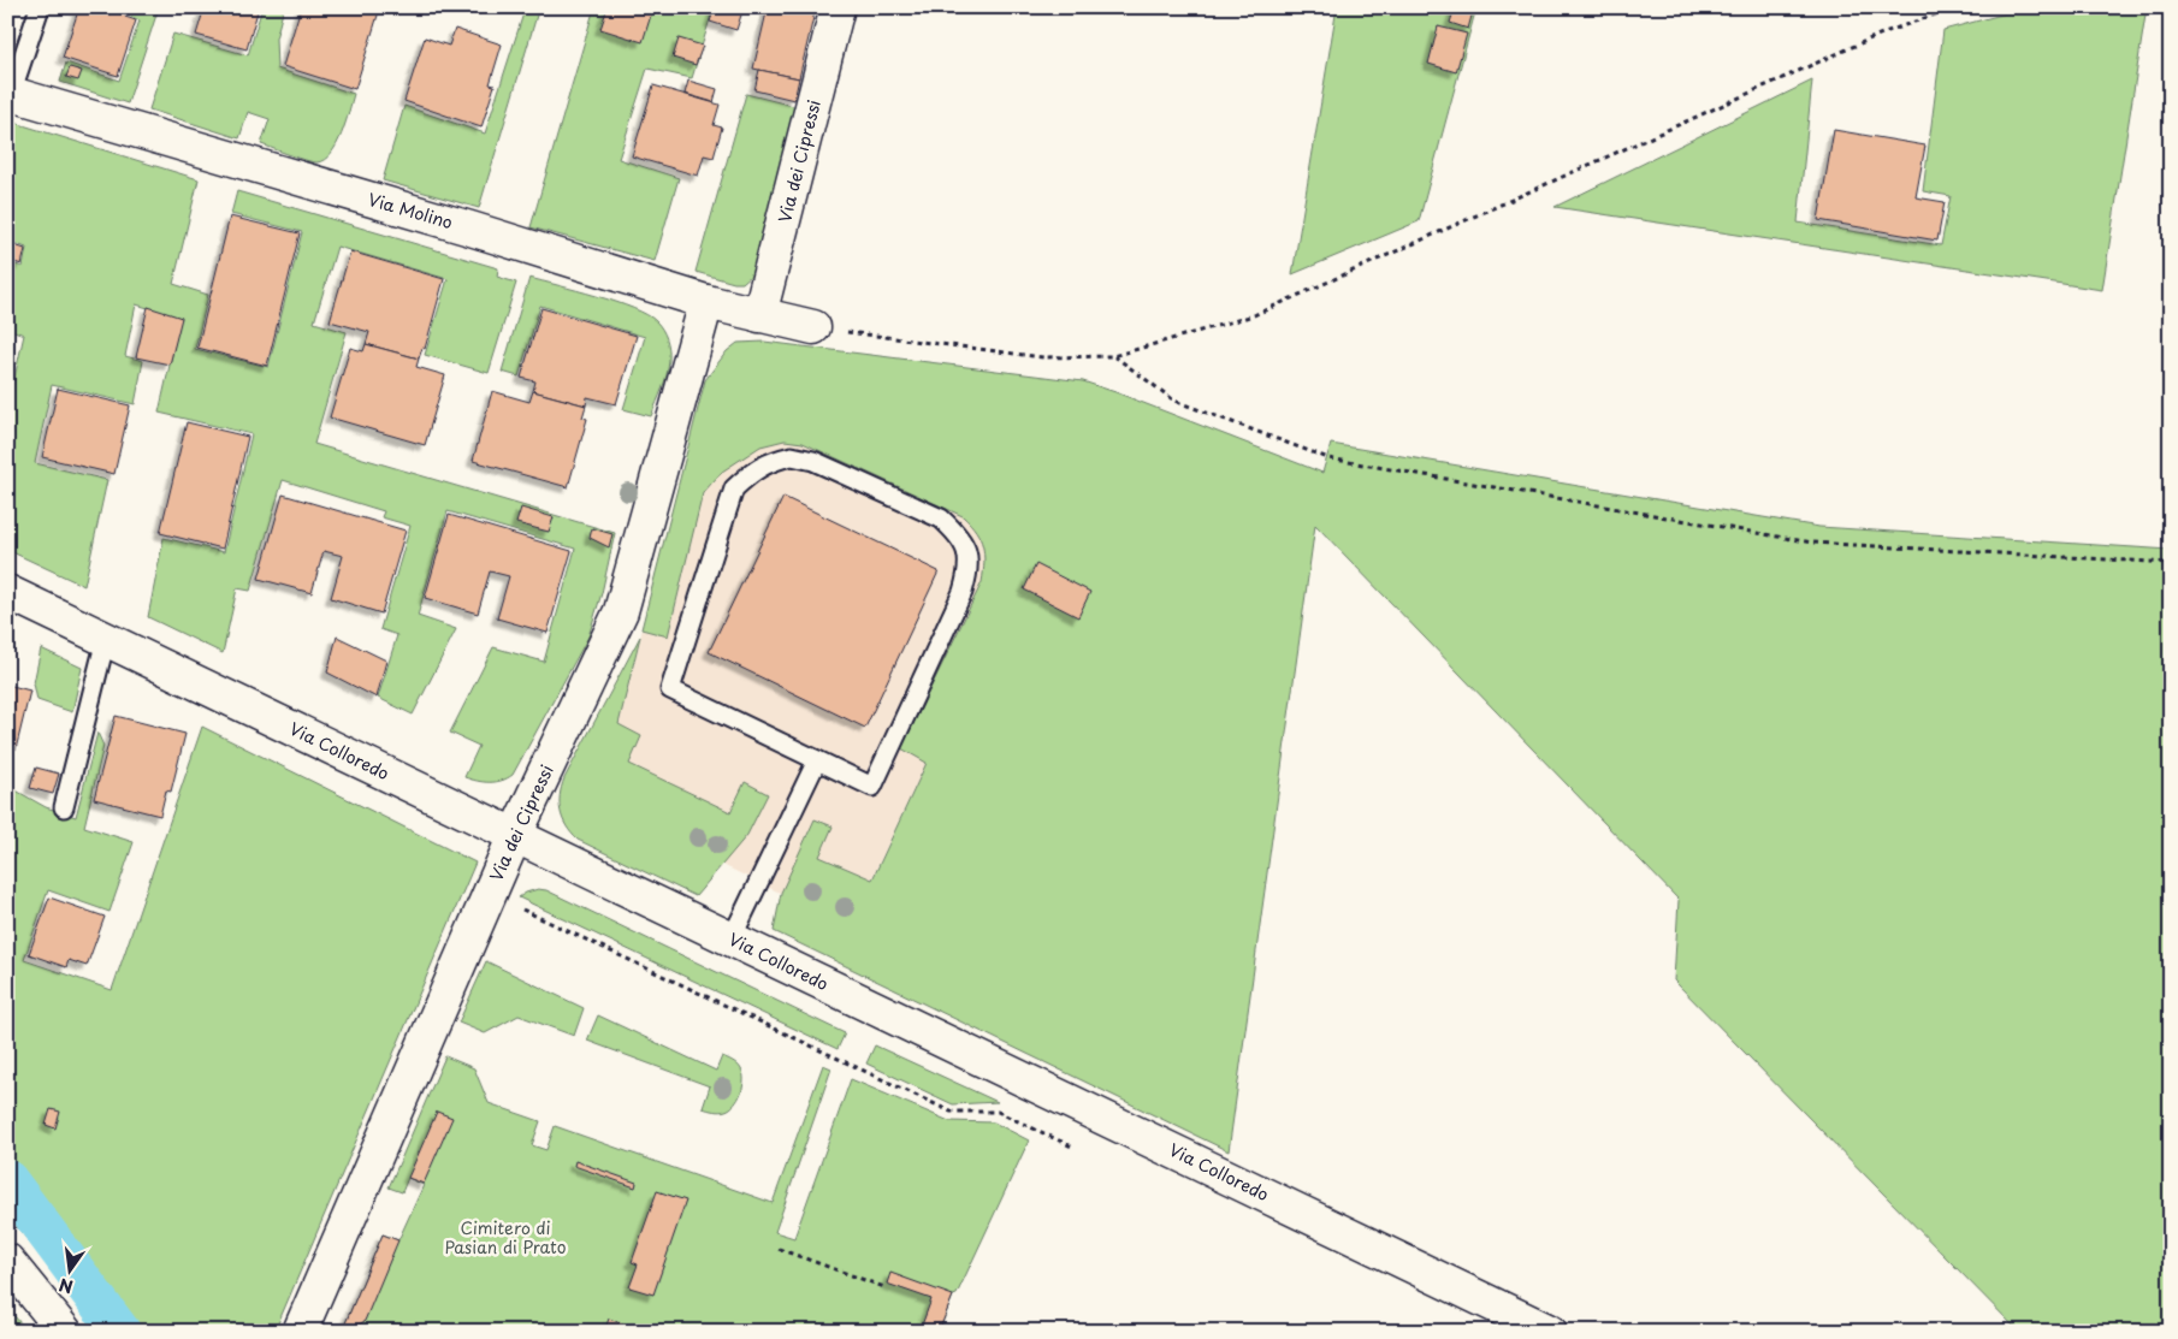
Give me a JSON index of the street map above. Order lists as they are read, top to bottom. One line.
{"streets":{"street":["Via dei Cipressi","Via Molino","Via Colloredo"]},"crossings":[["Via dei Cipressi","Via Molino"],["Via dei Cipressi","Via Colloredo"]],"parks":["Cimitero di Pasian di Prato"],"north":"bottom"}
